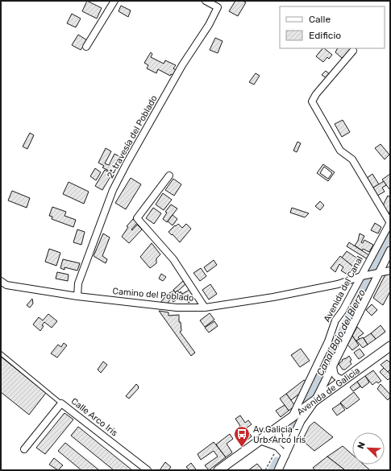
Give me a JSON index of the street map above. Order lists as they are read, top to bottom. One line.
{"streets":{"main road":["Avenida de Galicia"],"street":["2ª travesía del Poblado","Avenida del Canal","Camino del Poblado","Calle Arco Iris"]},"crossings":[["2ª travesía del Poblado","Camino del Poblado"],["Avenida del Canal","Camino del Poblado"],["Avenida del Canal","Avenida de Galicia"]],"water":["Canal Bajo del Bierzo"],"places":{"bus stop":["Av.Galicia - Urb. Arco Iris"]},"legend":["Calle","Edificio"],"north":"top left"}
